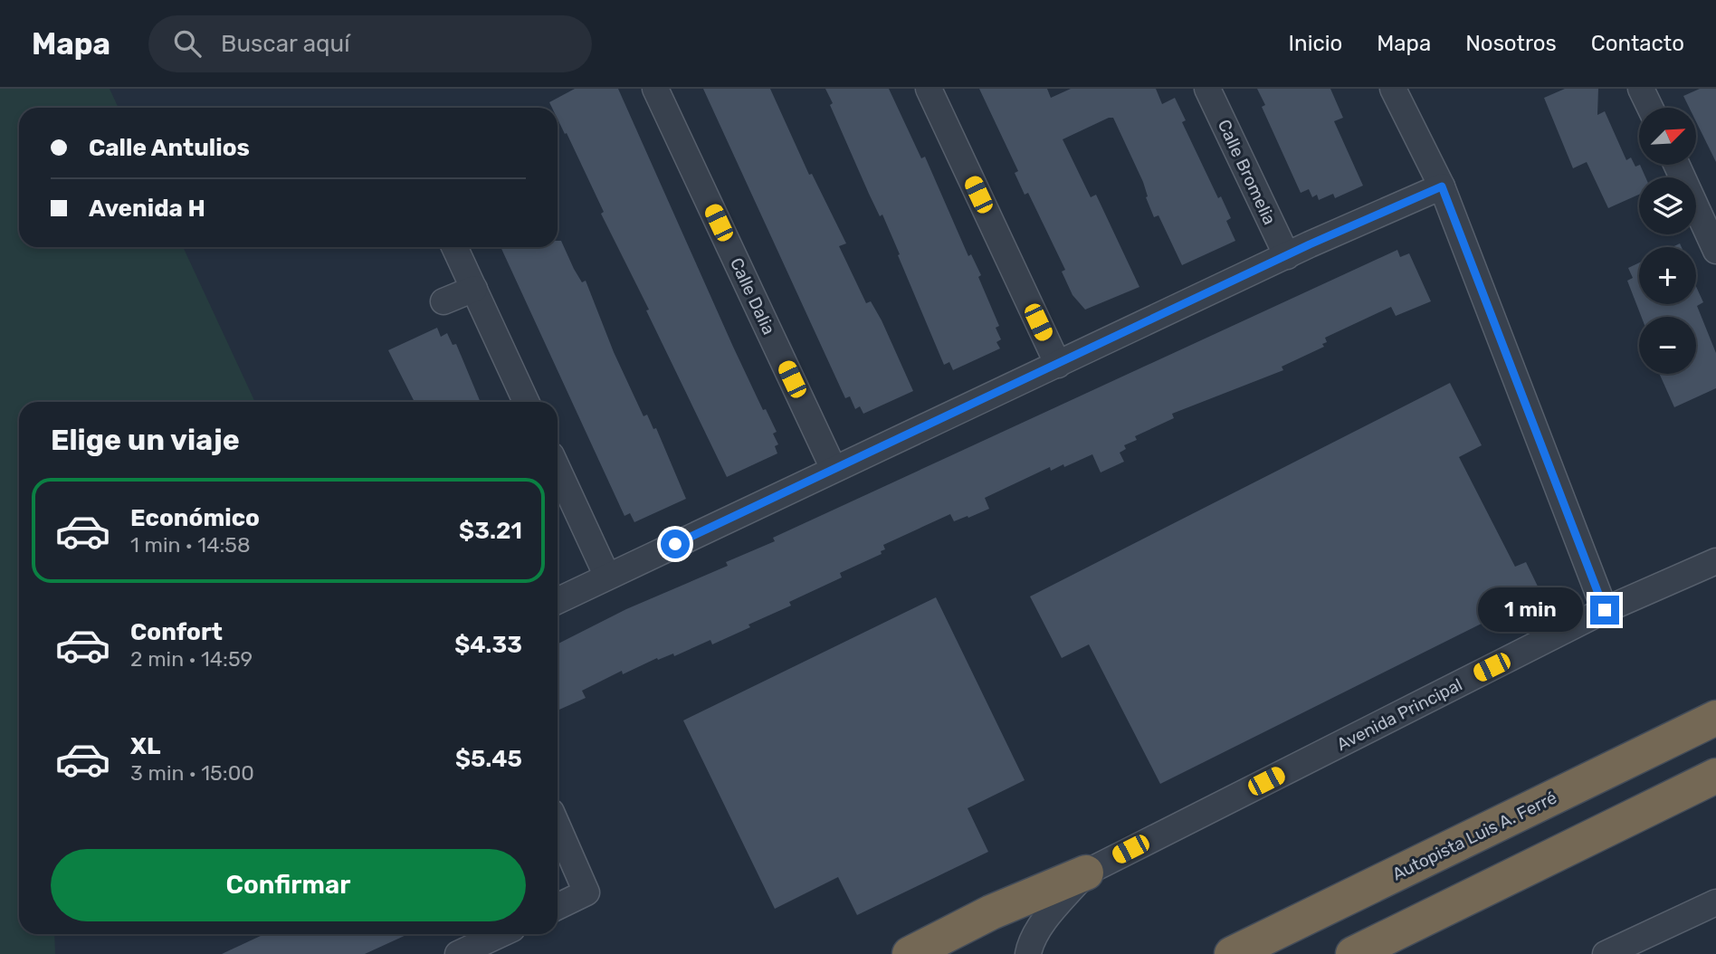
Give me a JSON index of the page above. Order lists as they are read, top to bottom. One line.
{"streets":{"highway":["Autopista Luis A. Ferré"],"street":["Calle Bromelia","Calle Dalia","Avenida Principal"]},"north":"top right","page":{"header":"Mapa","search":"Buscar aquí","nav":["Inicio","Mapa","Nosotros","Contacto"],"map_buttons":["+","−"],"banner":["Calle Antulios","Avenida H"],"heading":"Elige un viaje","list":[{"name":"Económico","note":"1 min · 14:58","value":"$3.21"},{"name":"Confort","note":"2 min · 14:59","value":"$4.33"},{"name":"XL","note":"3 min · 15:00","value":"$5.45"}],"bubble":"1 min","buttons":"Confirmar"}}
